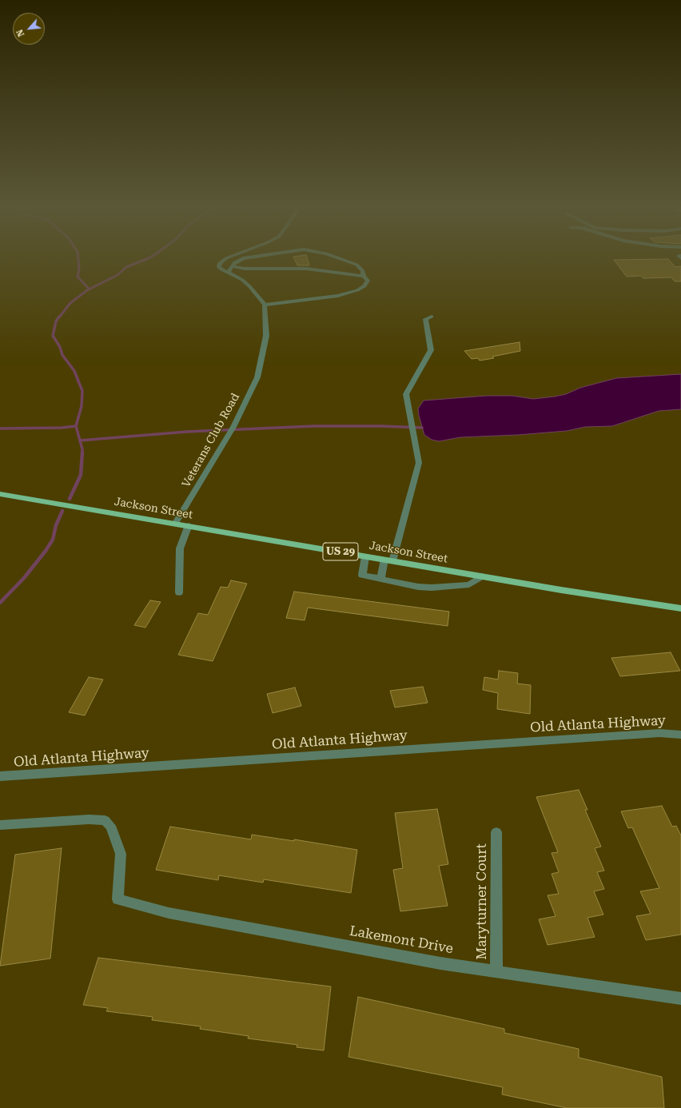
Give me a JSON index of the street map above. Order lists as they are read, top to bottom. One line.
{"streets":{"main road":["Jackson Street","US 29"],"street":["Veterans Club Road","Old Atlanta Highway","Maryturner Court","Lakemont Drive"]},"crossings":[["Veterans Club Road","Jackson Street"],["Maryturner Court","Lakemont Drive"]],"north":"bottom left"}
